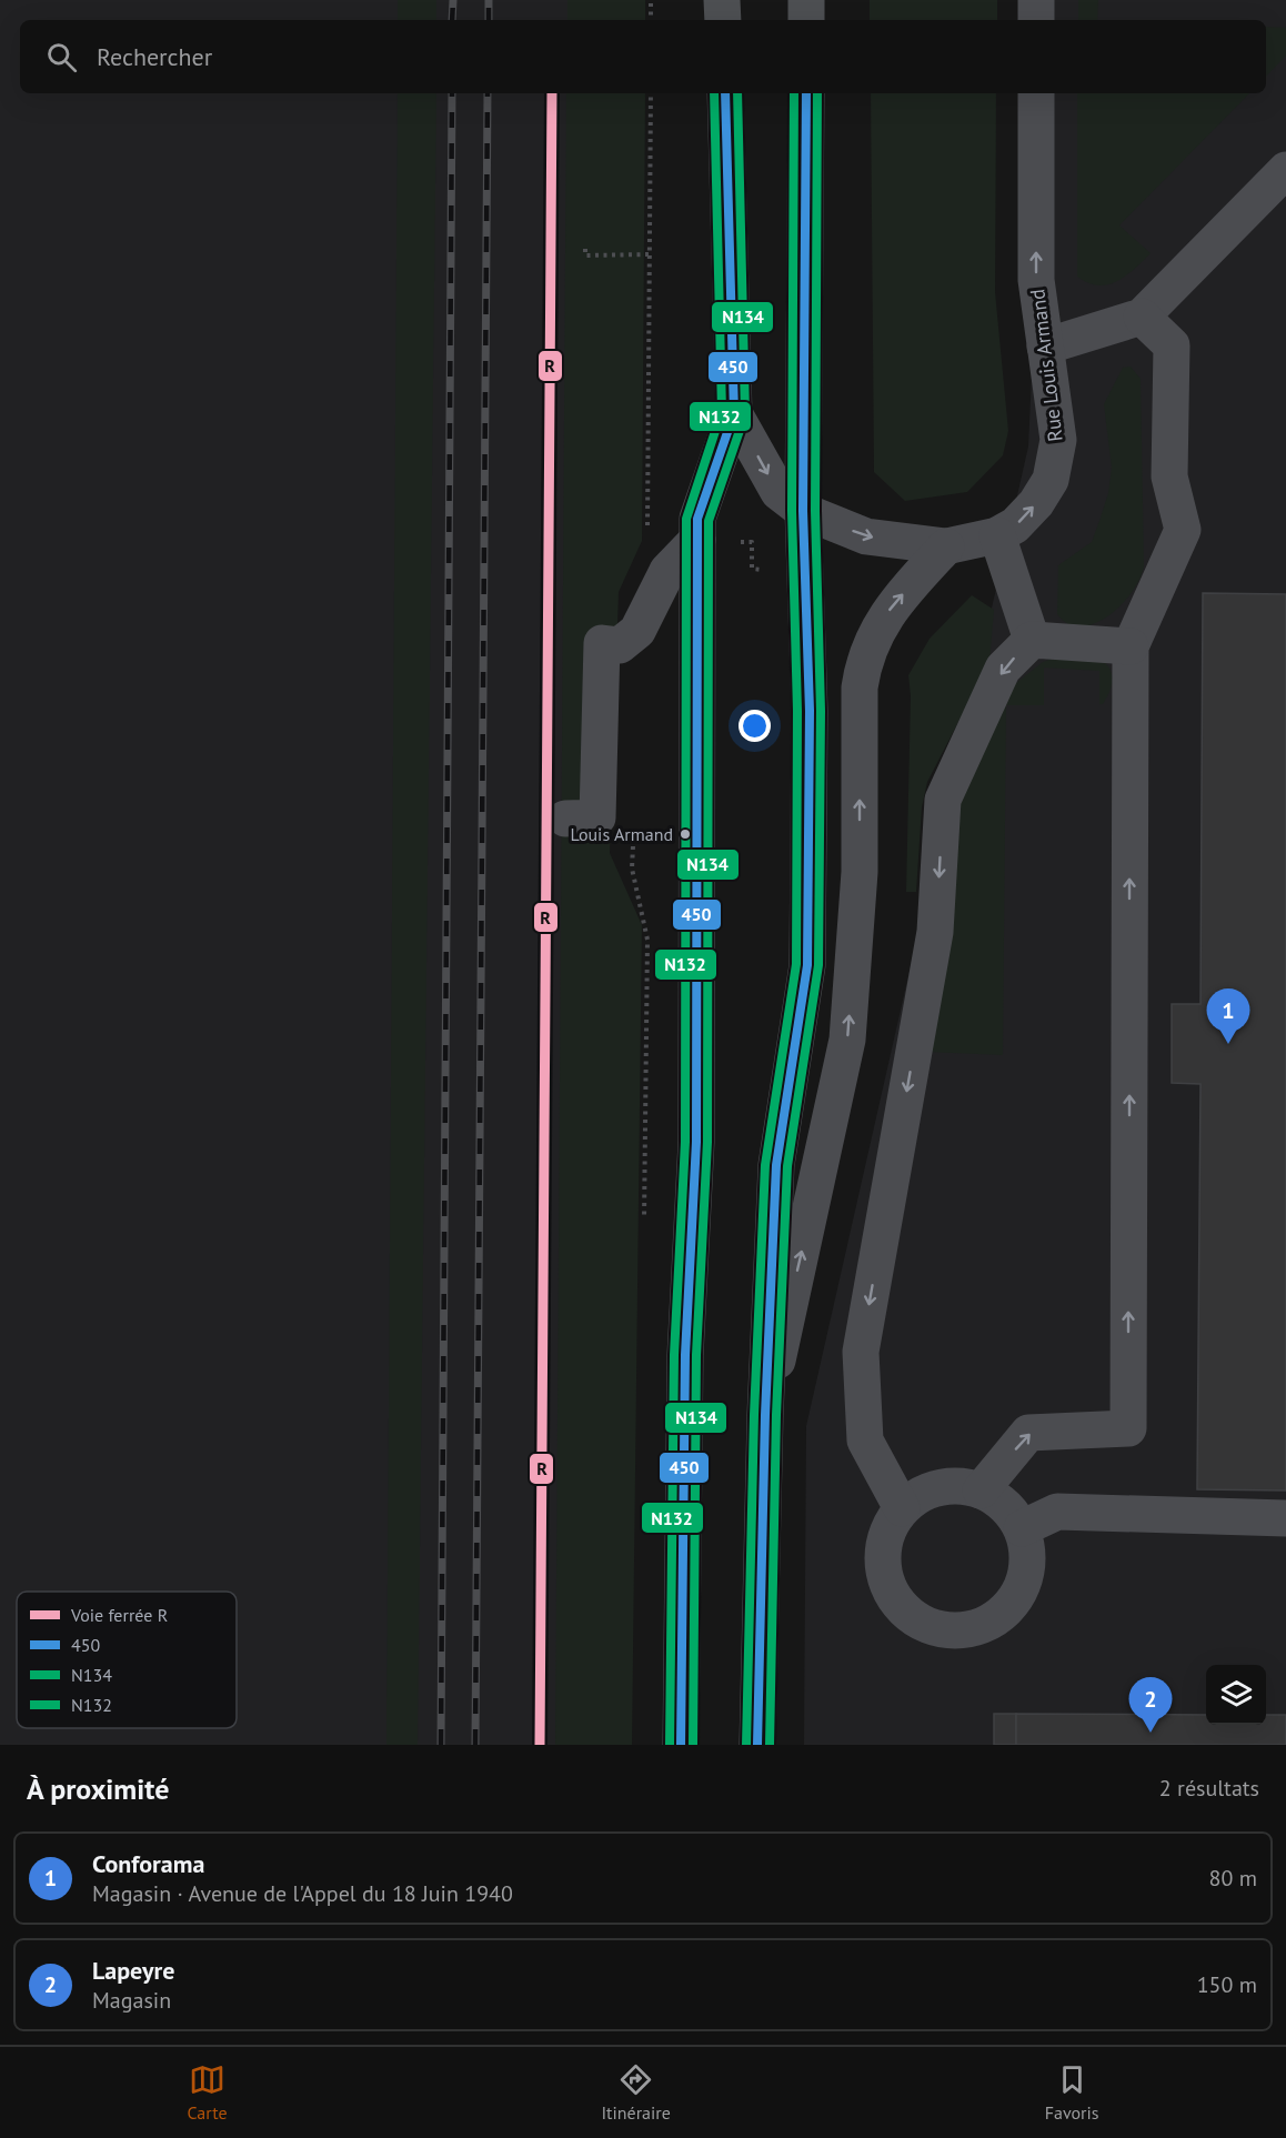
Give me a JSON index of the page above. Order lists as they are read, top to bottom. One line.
{"streets":{"street":["Rue Louis Armand"]},"places":["Louis Armand"],"lines":["rail line R","transit line 450","transit line N134","transit line N132"],"legend":["Voie ferrée R","450","N134","N132"],"page":{"search":"Rechercher","pins":["1","2"],"heading":["À proximité","2 résultats"],"list":[{"mark":"1","name":"Conforama","note":"Magasin · Avenue de l'Appel du 18 Juin 1940","value":"80 m"},{"mark":"2","name":"Lapeyre","note":"Magasin","value":"150 m"}],"nav":["Carte","Itinéraire","Favoris"]}}
